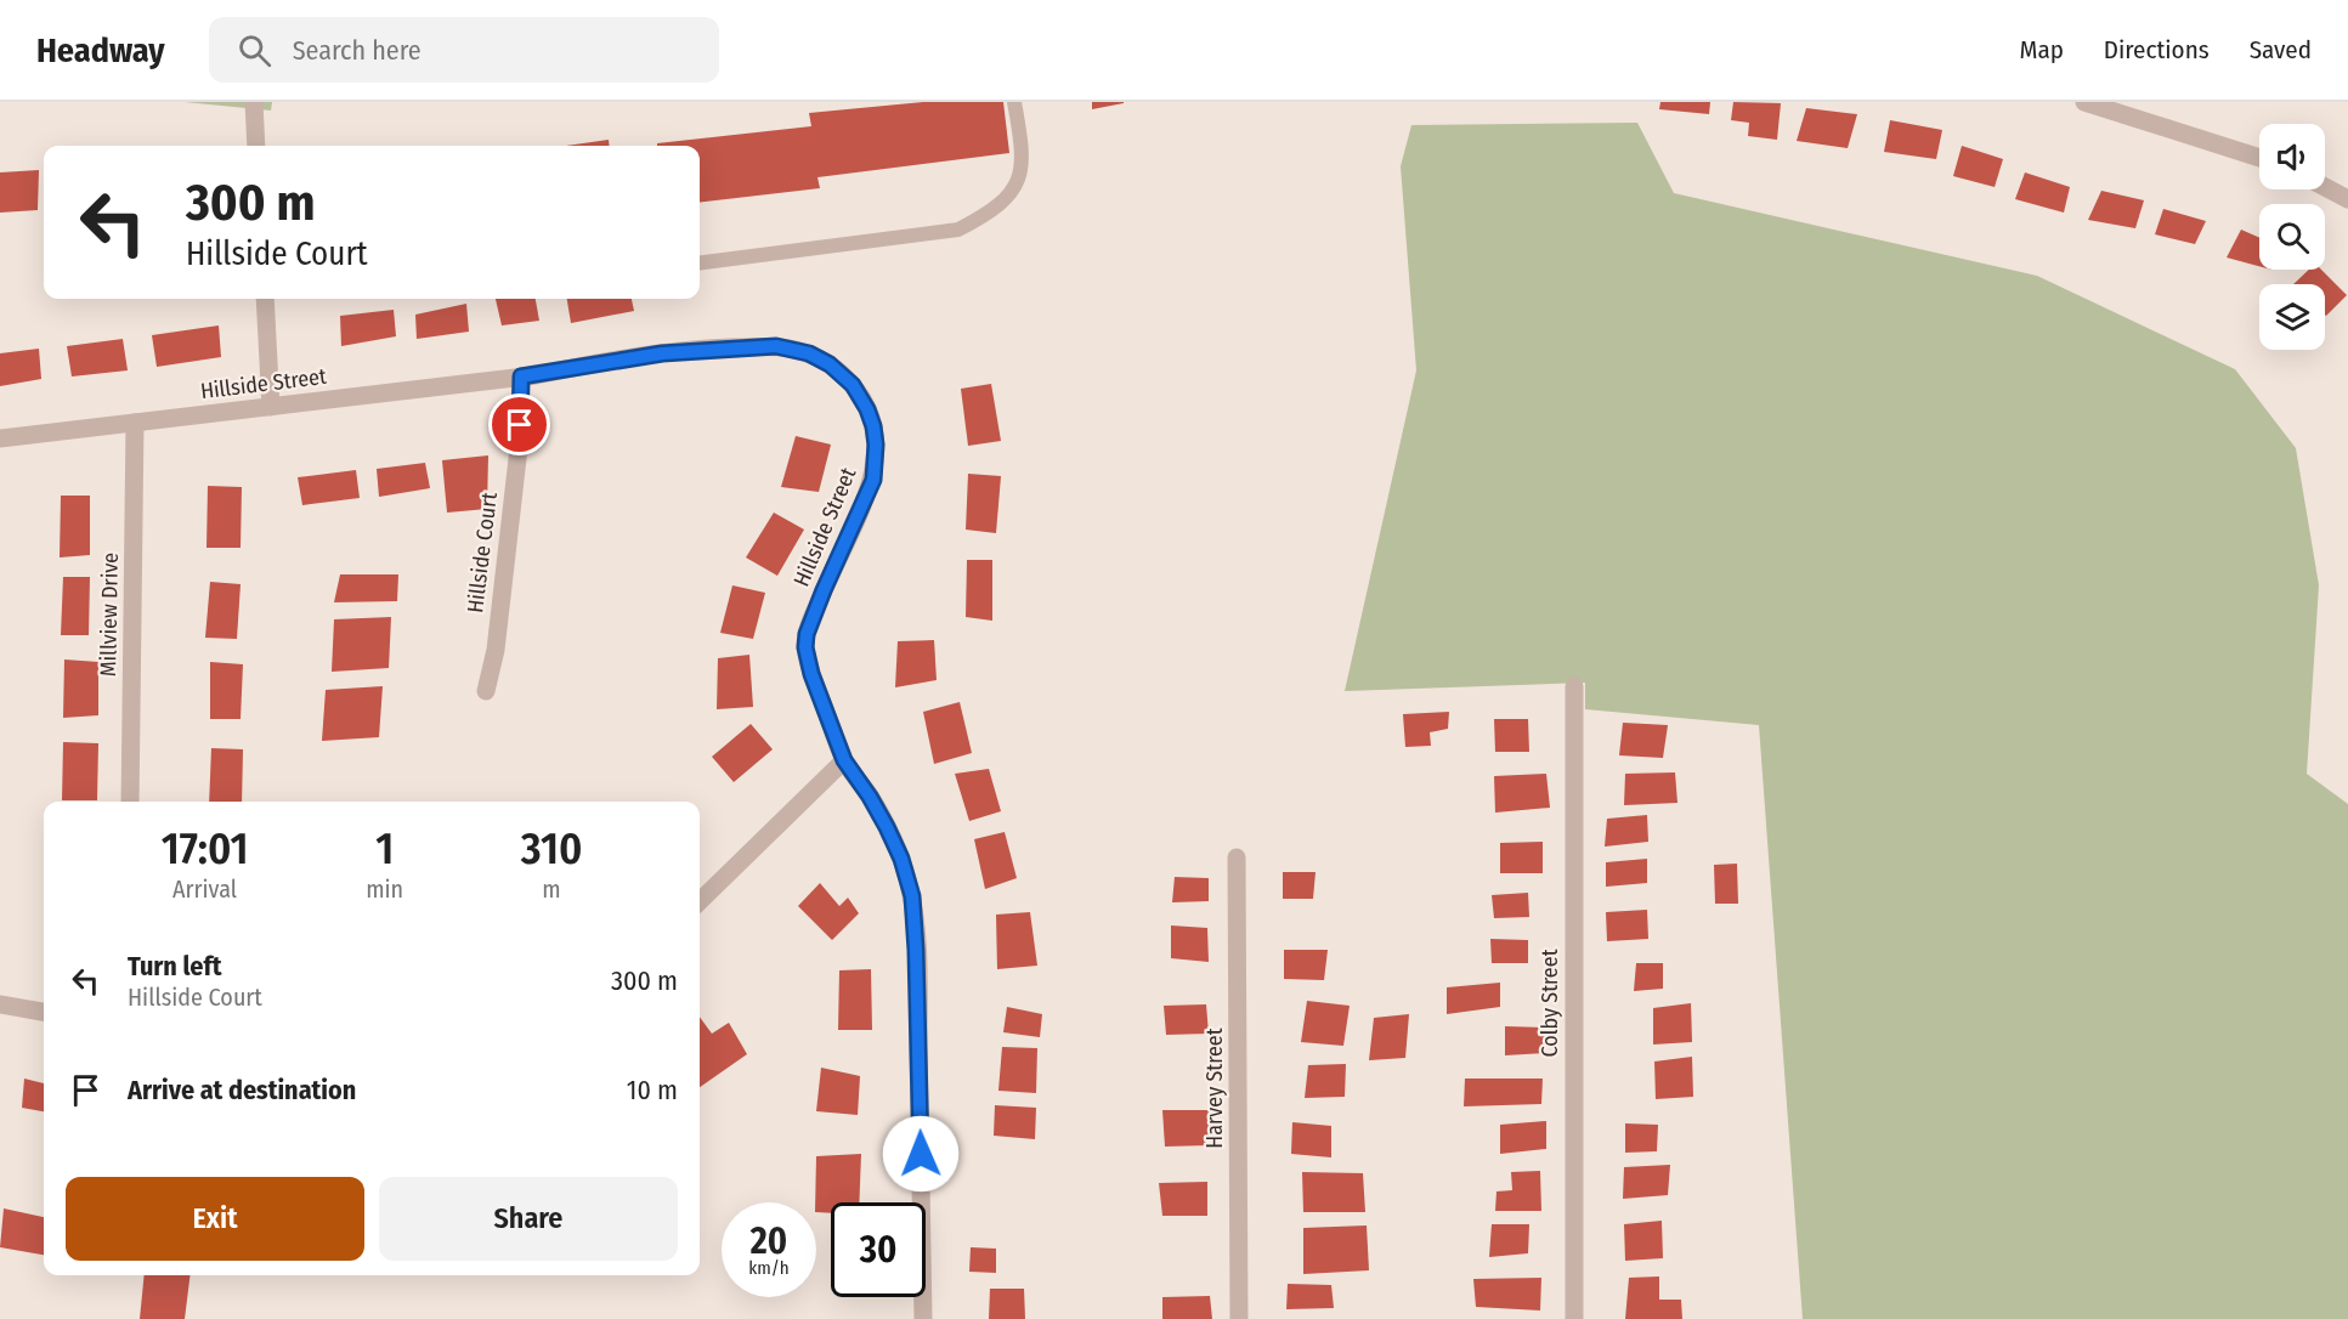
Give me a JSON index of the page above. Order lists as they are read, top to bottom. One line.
{"streets":{"street":["Hillside Street","Hillside Court","Millview Drive","Colby Street","Harvey Street"]},"crossings":[["Hillside Street","Hillside Court"],["Hillside Street","Millview Drive"]],"page":{"header":"Headway","search":"Search here","nav":["Map","Directions","Saved"],"turn":["300 m","Hillside Court"],"eta":["17:01","Arrival","1","min","310","m"],"list":[{"name":"Turn left","note":"Hillside Court","value":"300 m"},{"name":"Arrive at destination","value":"10 m"}],"buttons":["Exit","Share"],"speed":"20 km/h","limit":"30"}}
